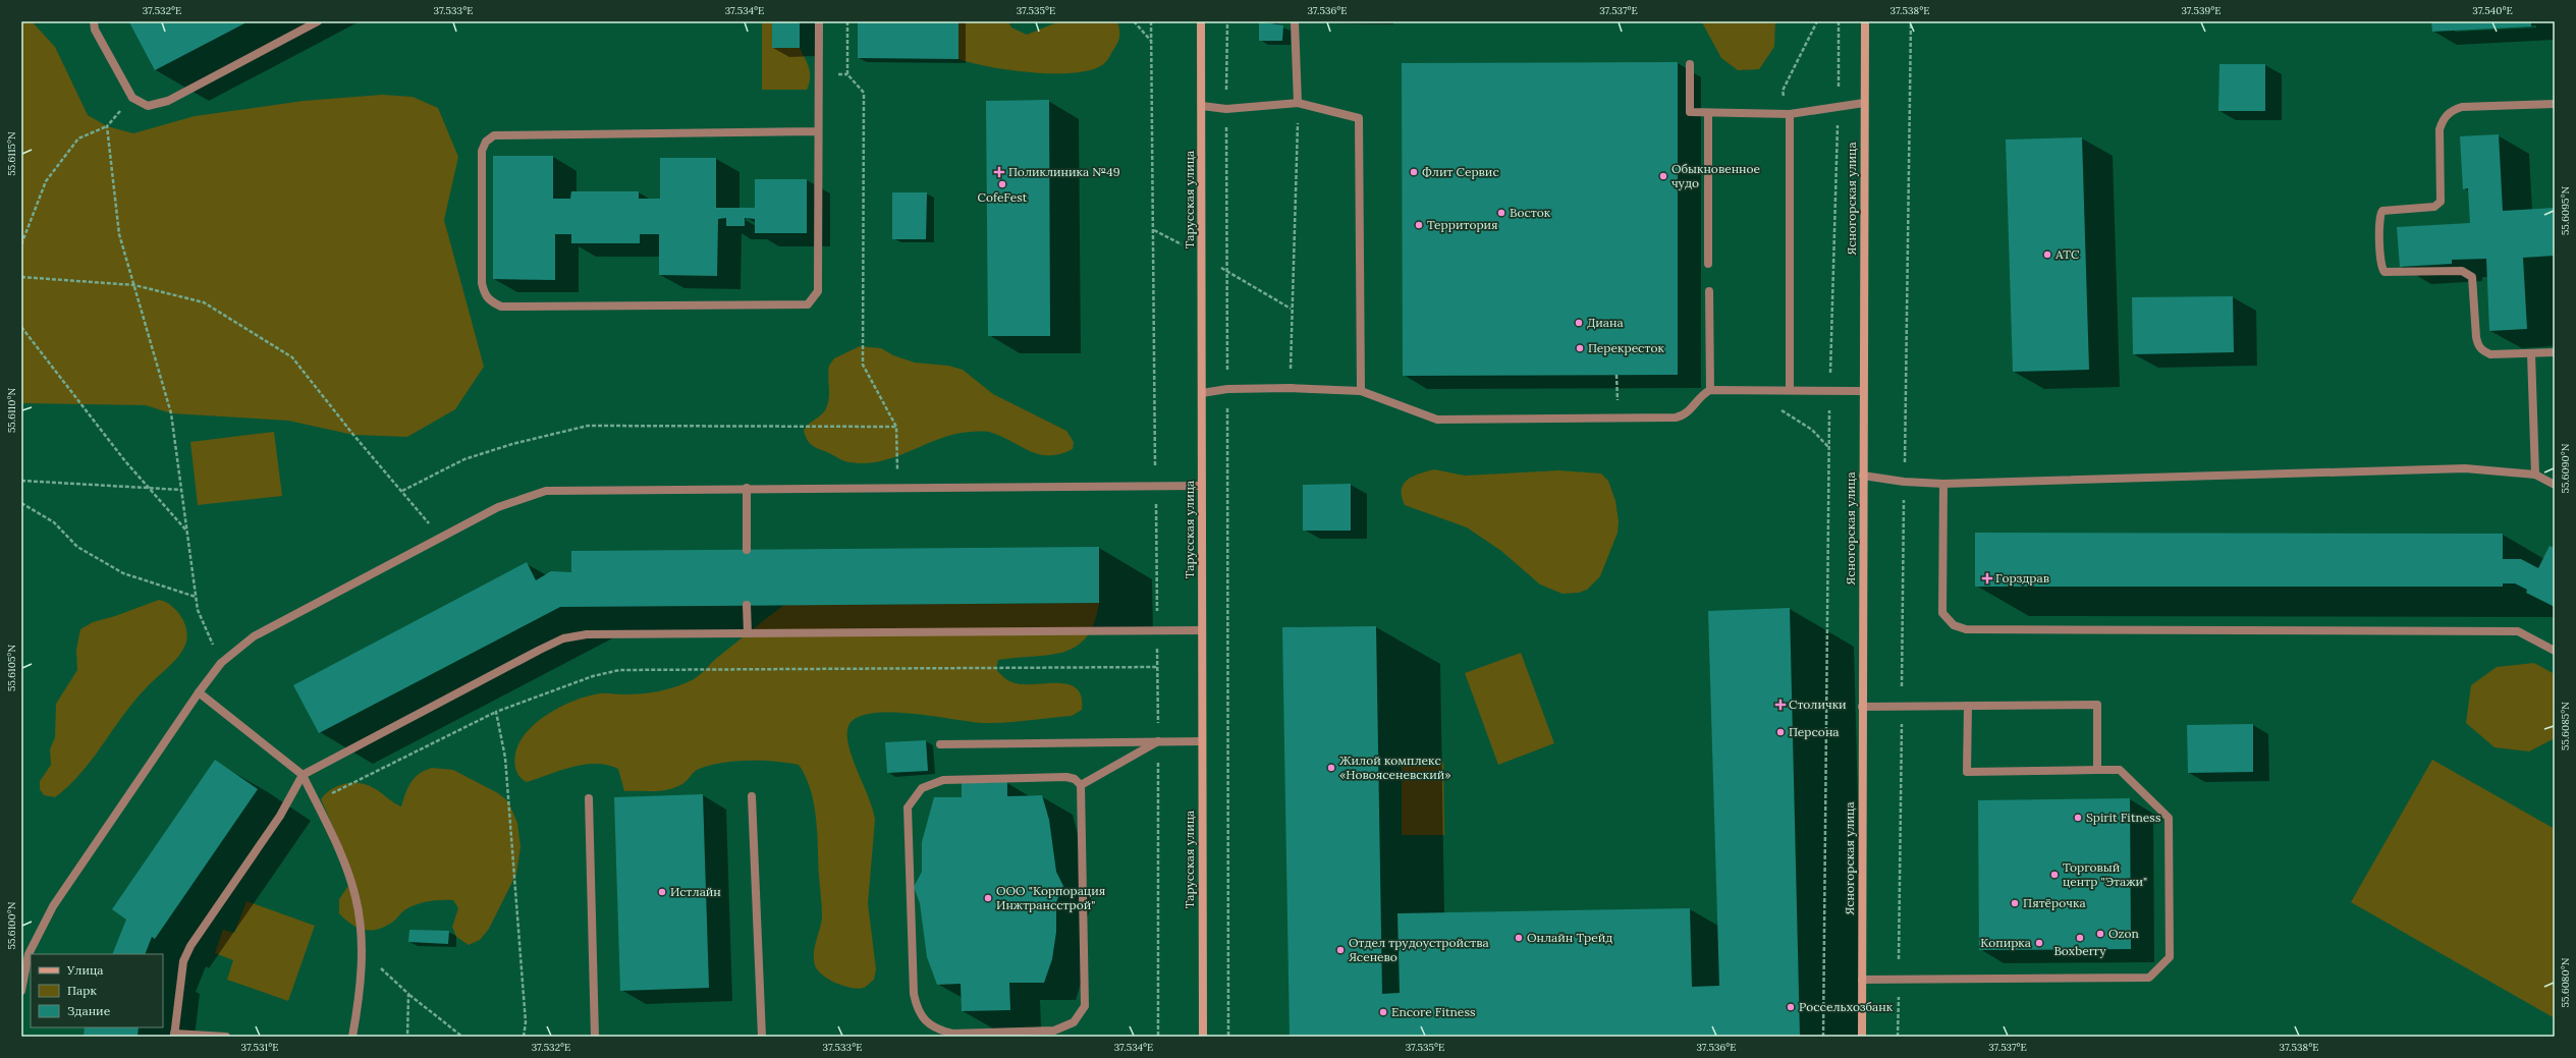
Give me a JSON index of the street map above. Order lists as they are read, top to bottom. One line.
{"streets":{"main road":["Ясногорская улица","Тарусская улица"]},"places":{"health":["Поликлиника №49","Горздрав","Столички"],"other":["Флит Сервис","Обыкновенное чудо","CofeFest","Восток","Территория","АТС","Диана","Перекресток","Персона","Жилой комплекс «Новоясеневский»","Spirit Fitness","Торговый центр \"Этажи\"","Истлайн","ООО \"Корпорация Инжтрансстрой\"","Пятёрочка","Ozon","Онлайн Трейд","Boxberry","Копирка","Отдел трудоустройства Ясенево","Россельхозбанк","Encore Fitness"]},"legend":["Улица","Парк","Здание"],"coordinates":["37.532°E","37.533°E","37.534°E","37.535°E","37.536°E","37.537°E","37.538°E","37.539°E","37.540°E","55.6115°N","55.6095°N","55.6110°N","55.6090°N","55.6105°N","55.6085°N","55.6100°N","55.6080°N","37.531°E"]}
